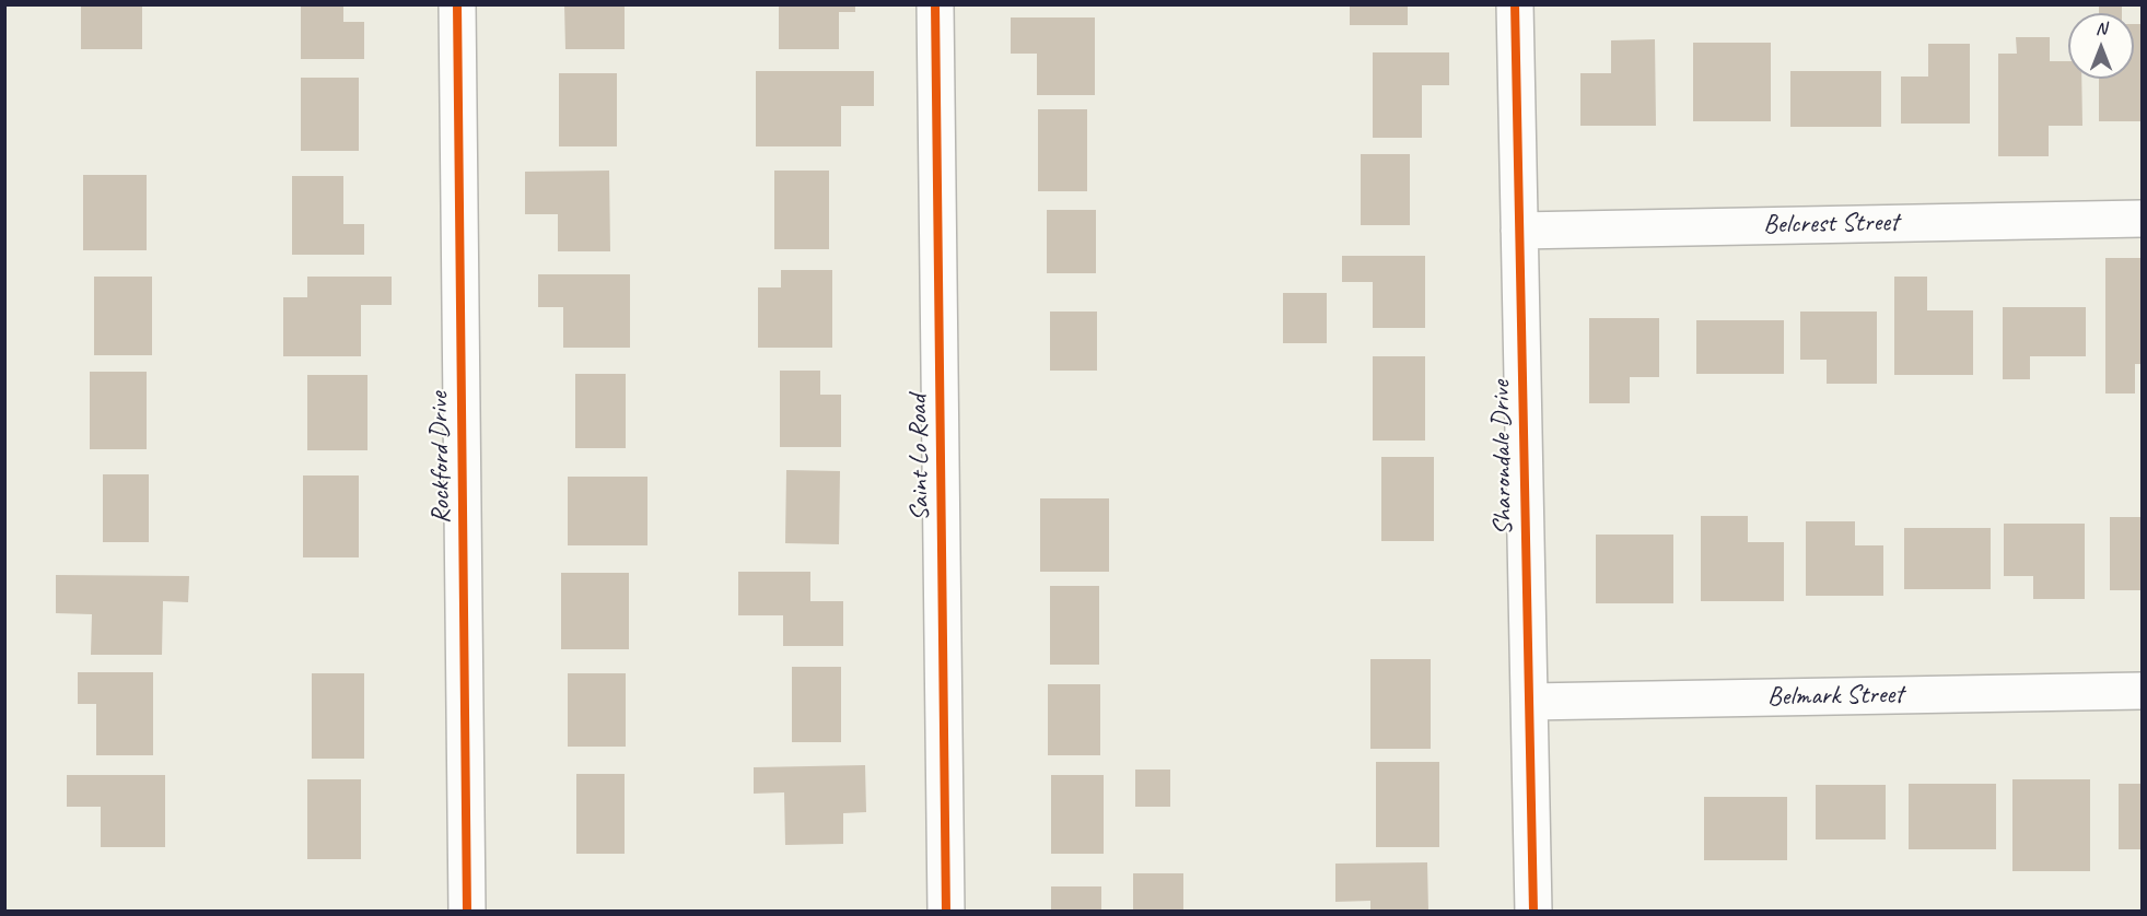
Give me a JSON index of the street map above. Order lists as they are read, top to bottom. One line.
{"streets":{"street":["Belcrest Street","Rockford Drive","Saint Lo Road","Sharondale Drive","Belmark Street"]},"crossings":[["Belcrest Street","Sharondale Drive"],["Sharondale Drive","Belmark Street"]],"north":"top"}
